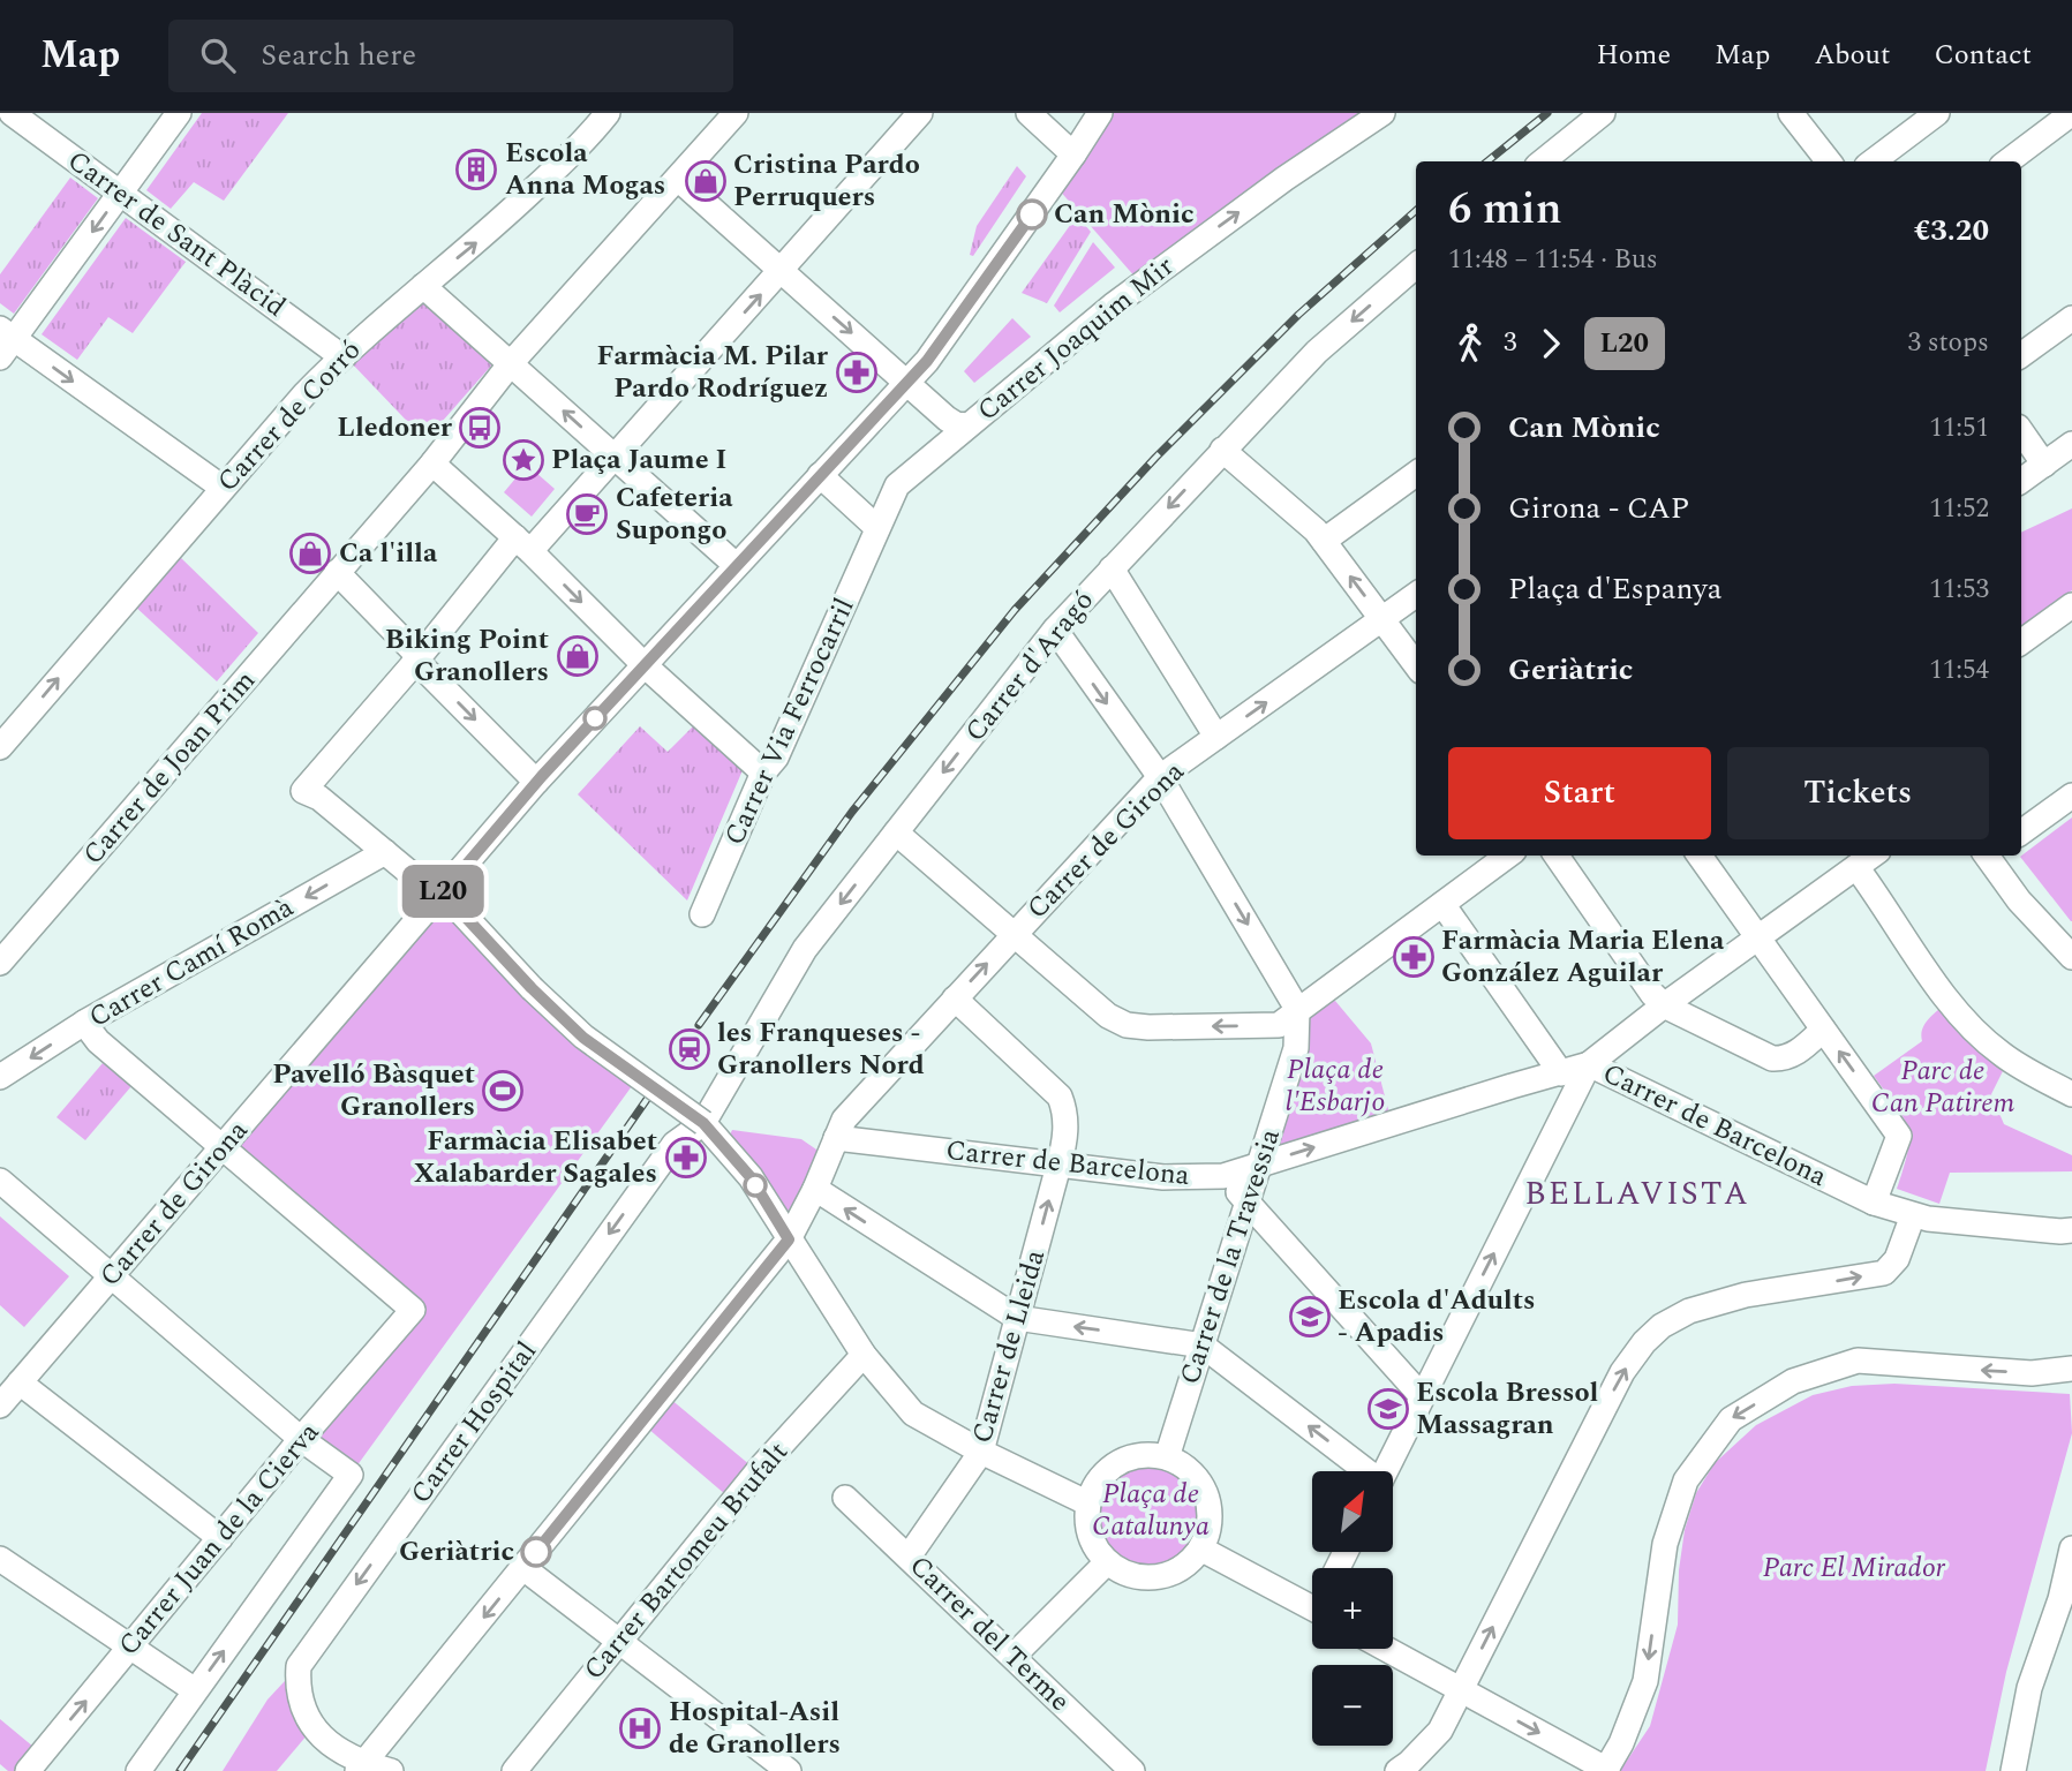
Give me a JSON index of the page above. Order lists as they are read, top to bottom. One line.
{"streets":{"street":["Carrer de Sant Plàcid","Carrer Joaquim Mir","Carrer de Corró","Carrer d'Aragó","Carrer Via Ferrocarril","Carrer de Joan Prim","Carrer de Girona","Carrer Camí Romà","Carrer de Barcelona","Carrer de la Travessia","Carrer de Lleida","Carrer Hospital","Carrer Juan de la Cierva","Carrer Bartomeu Brufalt","Carrer del Terme"]},"crossings":[["Carrer de Sant Plàcid","Carrer de Corró"],["Carrer Joaquim Mir","Carrer Via Ferrocarril"],["Carrer d'Aragó","Carrer Hospital"],["Carrer de Girona","Carrer de Barcelona"],["Carrer de Girona","Carrer de Lleida"],["Carrer de Girona","Carrer Hospital"],["Carrer de Girona","Carrer Juan de la Cierva"],["Carrer de Barcelona","Carrer de la Travessia"],["Carrer de Barcelona","Carrer de Lleida"],["Carrer de Lleida","Carrer del Terme"]],"one_way":["Carrer Joaquim Mir","Carrer de Corró","Carrer d'Aragó","Carrer Camí Romà","Carrer Hospital"],"districts":["BELLAVISTA"],"parks":["Plaça de l'Esbarjo","Parc de Can Patirem","Plaça de Catalunya","Parc El Mirador"],"places":{"building":["Escola Anna Mogas"],"shop":["Cristina Pardo Perruquers","Ca l'illa","Biking Point Granollers"],"other":["Can Mònic","Geriàtric"],"pharmacy":["Farmàcia M. Pilar Pardo Rodríguez","Farmàcia Maria Elena González Aguilar","Farmàcia Elisabet Xalabarder Sagales"],"bus stop":["Lledoner"],"place":["Plaça Jaume I"],"cafe":["Cafeteria Supongo"],"station":["les Franqueses - Granollers Nord"],"sports":["Pavelló Bàsquet Granollers"],"school or university":["Escola d'Adults - Apadis","Escola Bressol Massagran"],"hospital":["Hospital-Asil de Granollers"]},"lines":["bus line L20"],"north":"top right","page":{"header":"Map","search":"Search here","nav":["Home","Map","About","Contact"],"on_map":"L20","heading":["6 min","11:48 – 11:54 · Bus","€3.20"],"legs":["3","L20","3 stops"],"list":[{"name":"Can Mònic","value":"11:51"},{"name":"Girona - CAP","value":"11:52"},{"name":"Plaça d'Espanya","value":"11:53"},{"name":"Geriàtric","value":"11:54"}],"buttons":["Start","Tickets"],"map_buttons":["+","−"]}}
